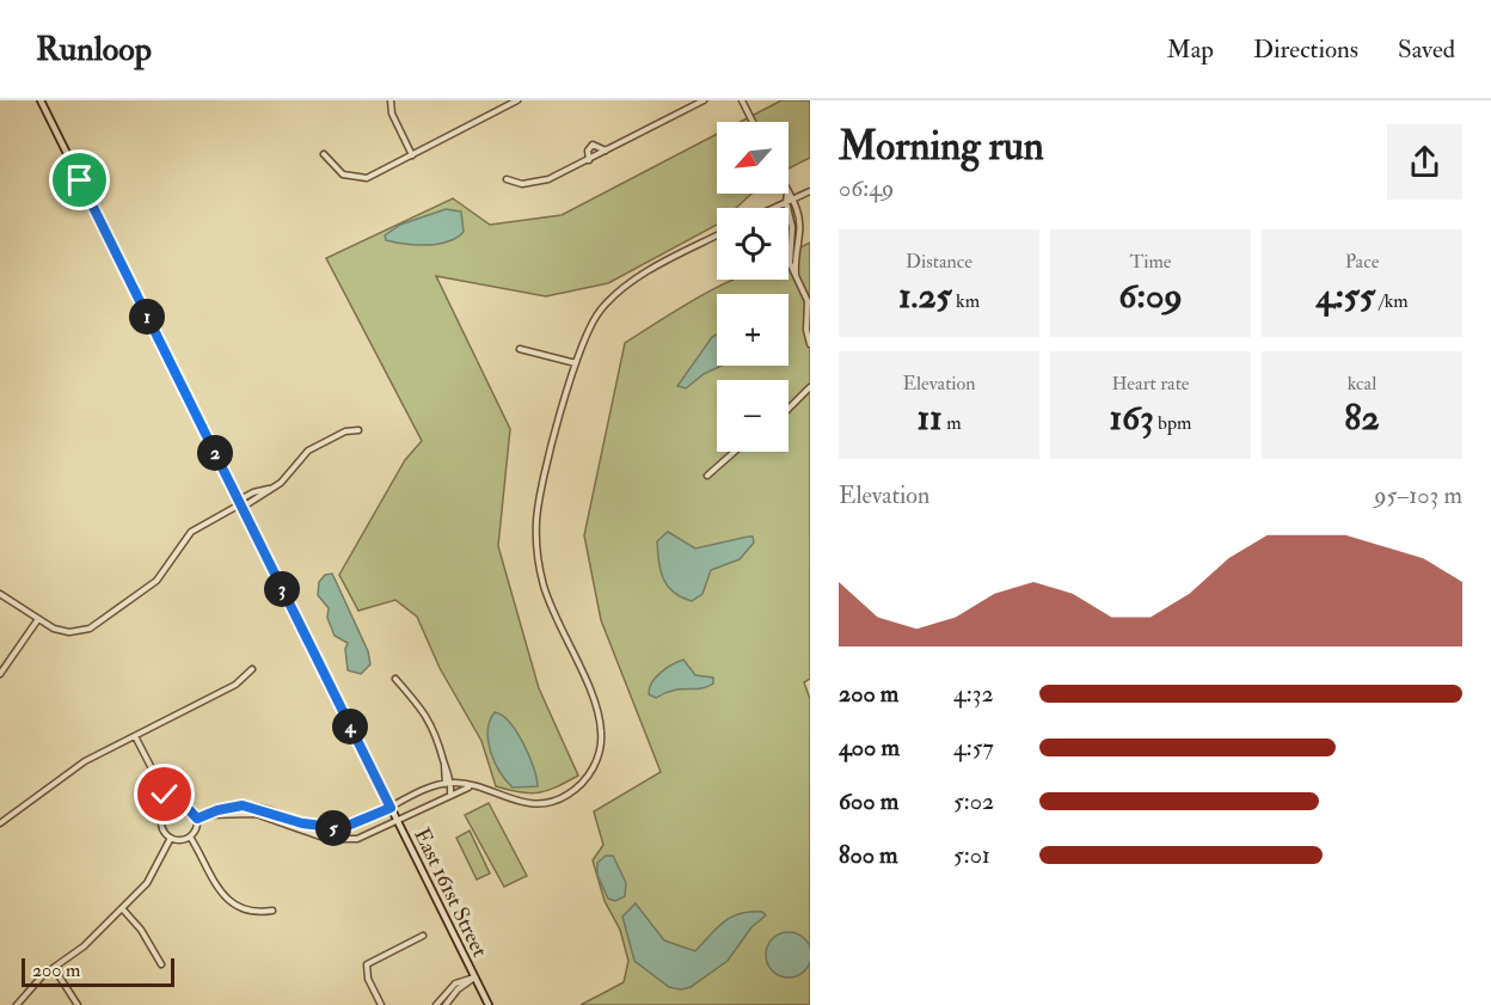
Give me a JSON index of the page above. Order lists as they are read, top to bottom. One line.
{"streets":{"street":["East 161st Street"]},"scale_bar":"200 m","north":"bottom left","page":{"header":"Runloop","nav":["Map","Directions","Saved"],"heading":["Morning run","06:49"],"map_buttons":["+","−"],"stats":[["Distance","1.25 km"],["Time","6:09"],["Pace","4:55 /km"],["Elevation","11 m"],["Heart rate","163 bpm"],["kcal","82"]],"pins":["1","2","3","4","5"],"chart":["Elevation","95–103 m"],"list":[{"name":"200 m","note":"4:32"},{"name":"400 m","note":"4:57"},{"name":"600 m","note":"5:02"},{"name":"800 m","note":"5:01"}],"scale":"200 m"}}
